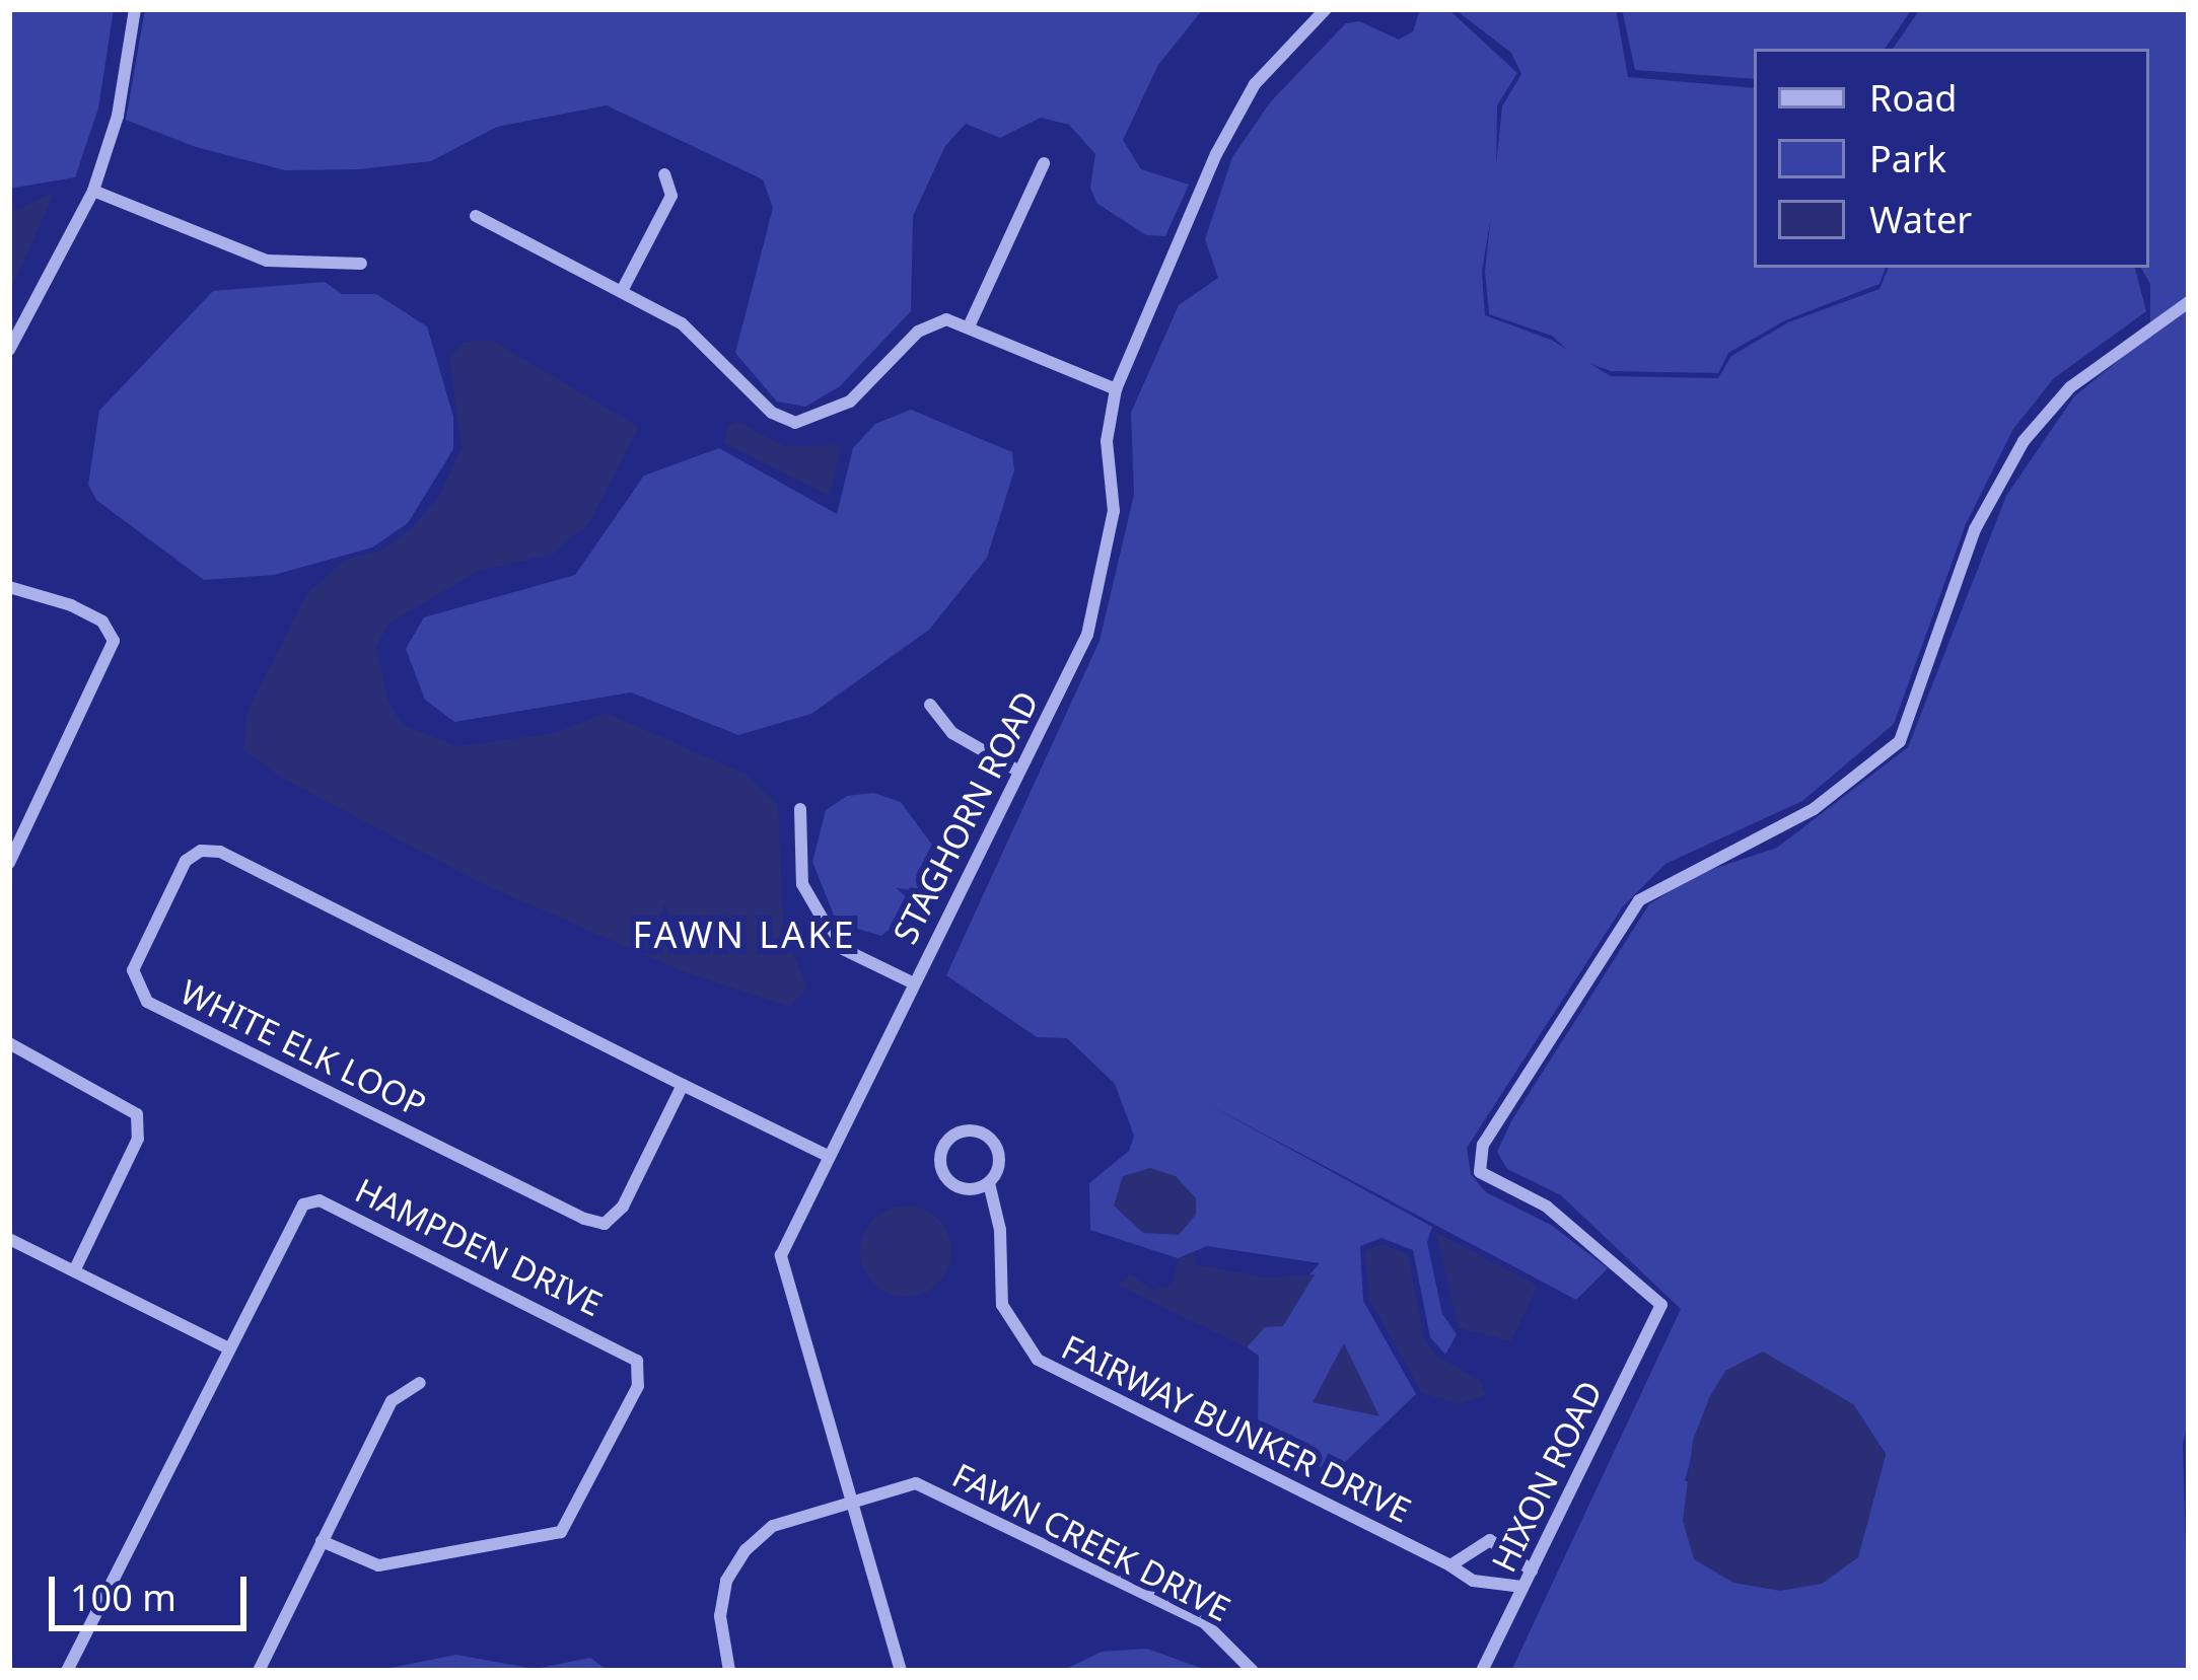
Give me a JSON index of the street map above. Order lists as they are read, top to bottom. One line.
{"streets":{"street":["STAGHORN ROAD","WHITE ELK LOOP","HAMPDEN DRIVE","FAIRWAY BUNKER DRIVE","HIXON ROAD","FAWN CREEK DRIVE"]},"crossings":[["STAGHORN ROAD","WHITE ELK LOOP"],["STAGHORN ROAD","FAWN CREEK DRIVE"],["FAIRWAY BUNKER DRIVE","HIXON ROAD"]],"districts":["FAWN LAKE"],"legend":["Road","Park","Water"],"scale_bar":"100 m"}
